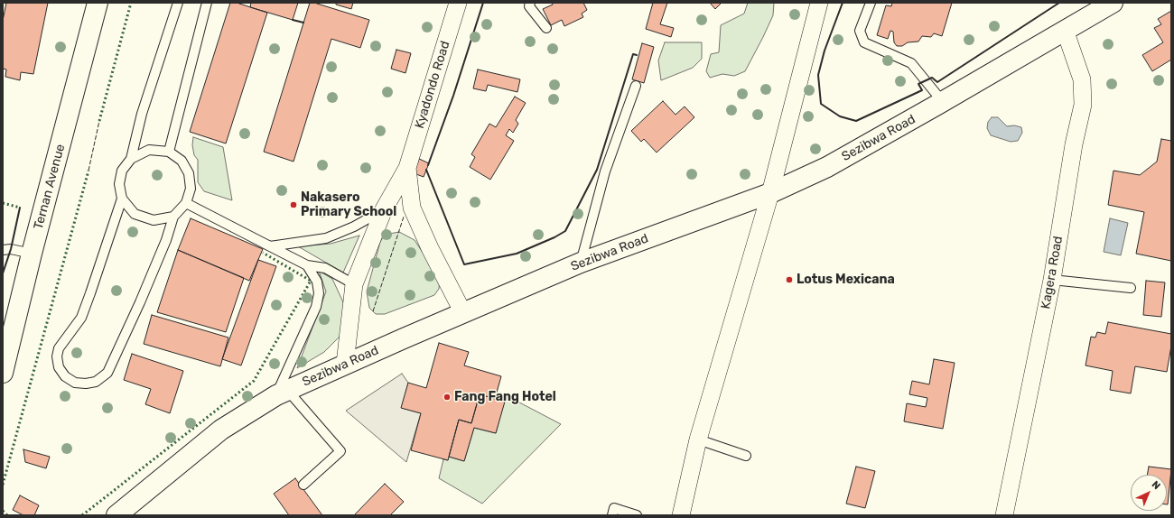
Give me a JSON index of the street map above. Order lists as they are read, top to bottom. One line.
{"streets":{"street":["Kyadondo Road","Sezibwa Road","Ternan Avenue","Kagera Road"]},"crossings":[["Kyadondo Road","Sezibwa Road"],["Sezibwa Road","Kagera Road"]],"places":["Nakasero Primary School","Lotus Mexicana","Fang Fang Hotel"],"north":"top right"}
